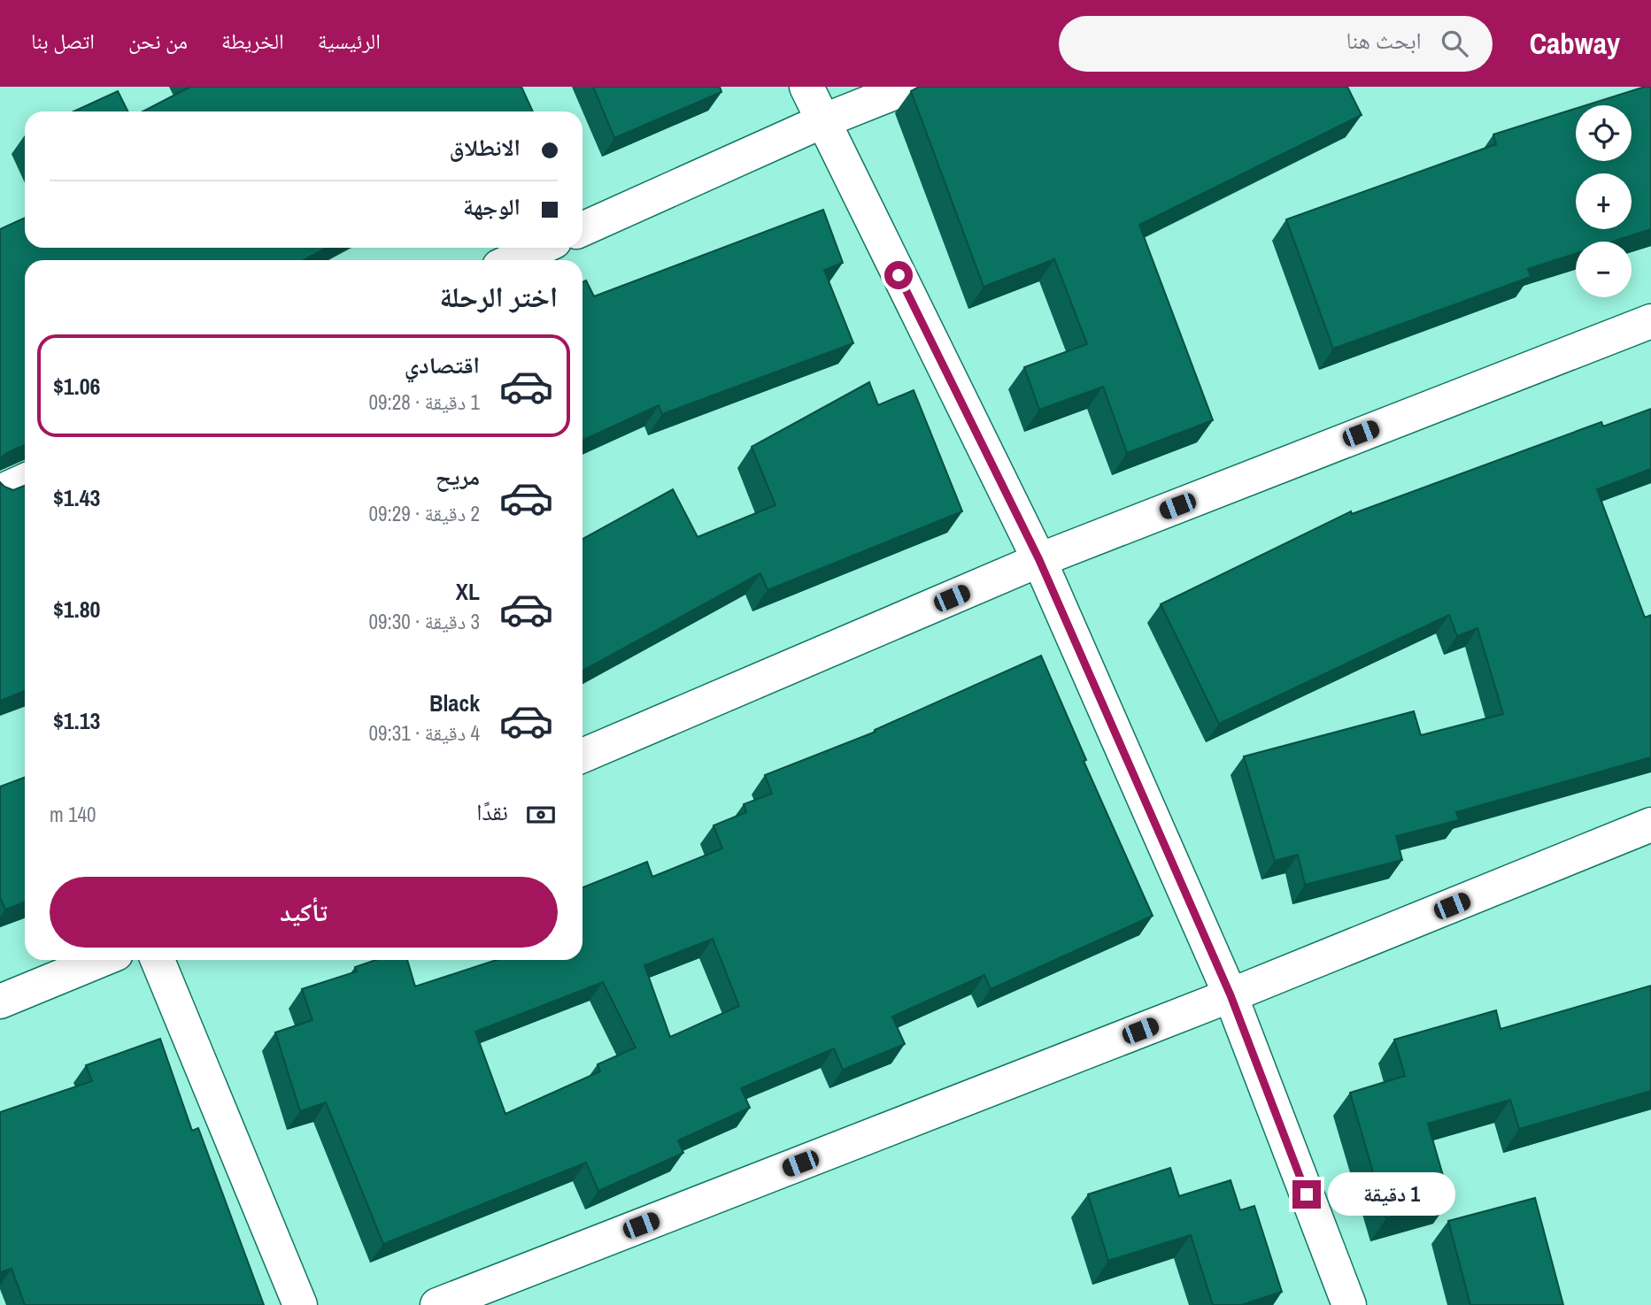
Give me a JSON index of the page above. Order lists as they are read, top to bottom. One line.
{"page":{"header":"Cabway","search":"ابحث هنا","nav":["الرئيسية","الخريطة","من نحن","اتصل بنا"],"map_buttons":["+","−"],"banner":["الانطلاق","الوجهة"],"heading":"اختر الرحلة","list":[{"name":"اقتصادي","note":"1 دقيقة · 09:28","value":"$1.06"},{"name":"مريح","note":"2 دقيقة · 09:29","value":"$1.43"},{"name":"XL","note":"3 دقيقة · 09:30","value":"$1.80"},{"name":"Black","note":"4 دقيقة · 09:31","value":"$1.13"}],"pay":["نقدًا","140 m"],"buttons":"تأكيد","bubble":"1 دقيقة"}}
